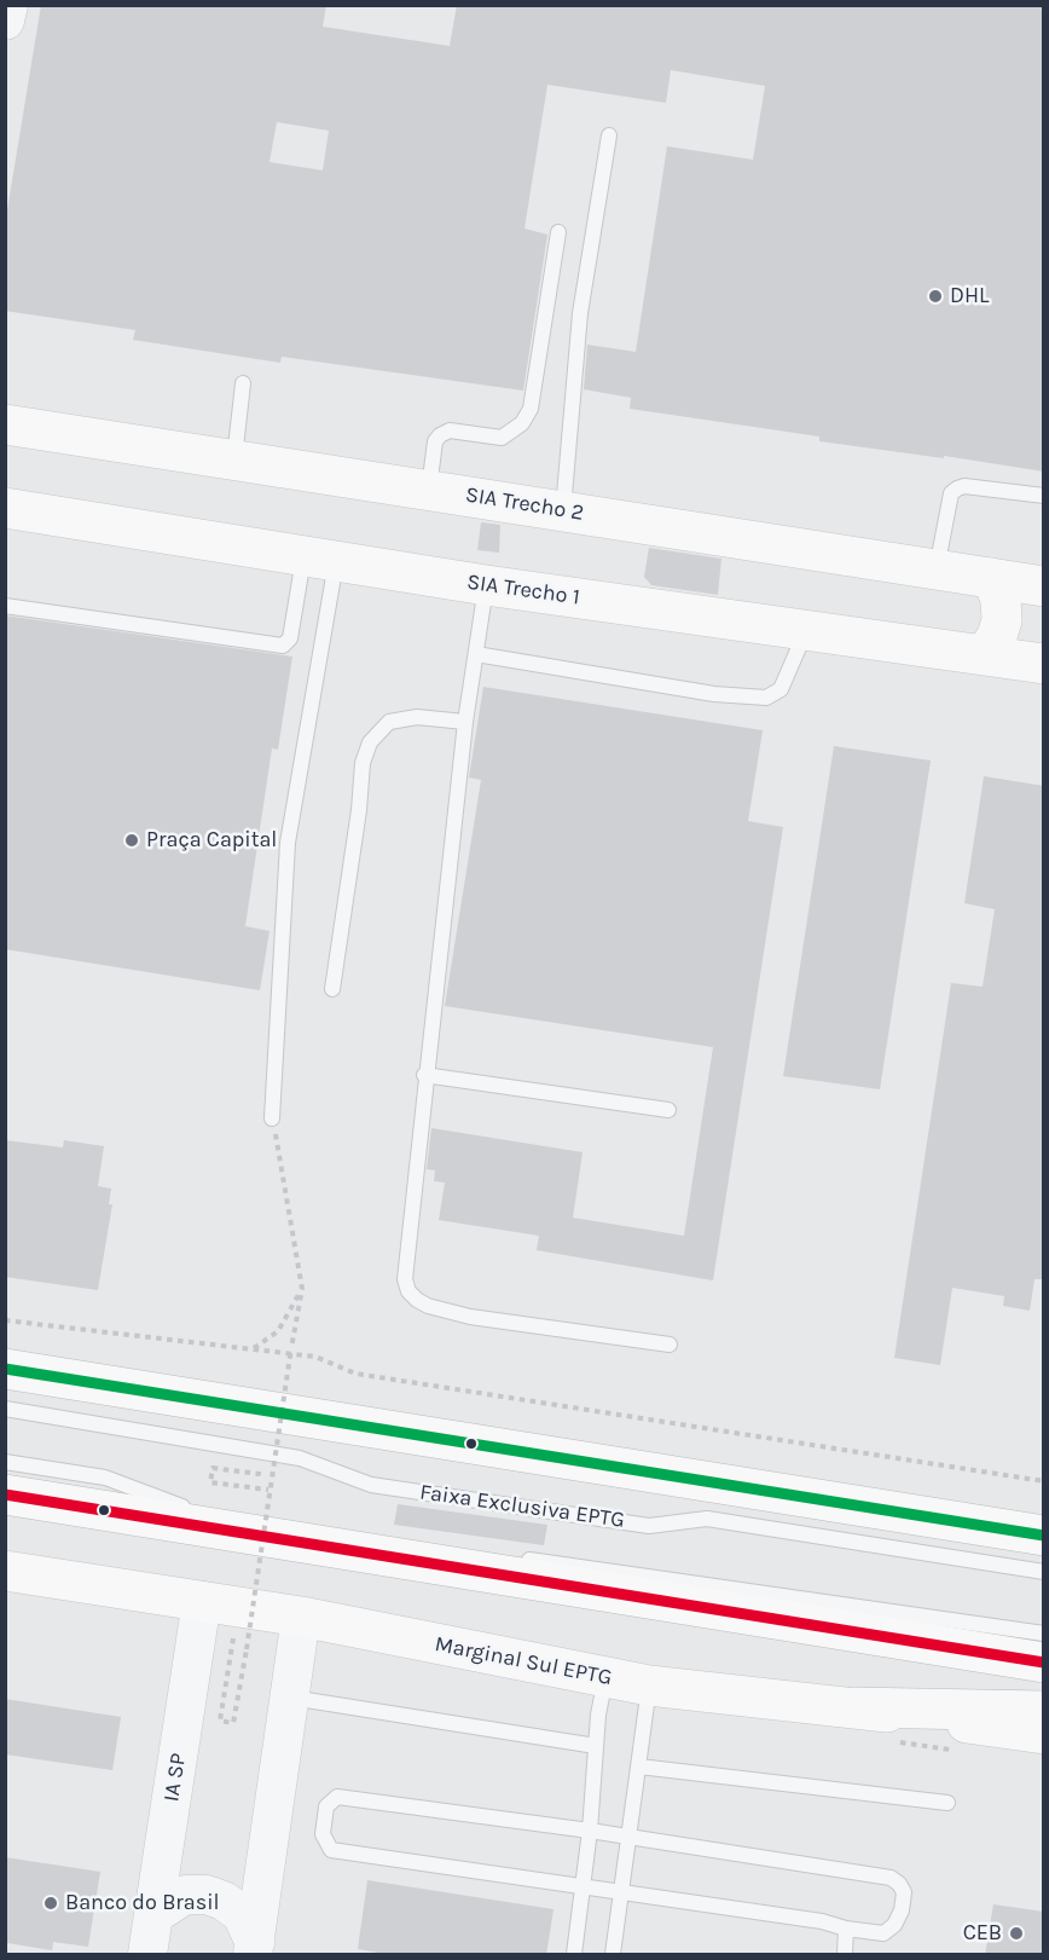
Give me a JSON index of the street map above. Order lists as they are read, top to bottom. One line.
{"streets":{"main road":["SIA Trecho 2","SIA Trecho 1","Marginal Sul EPTG"],"street":["IA SP"],"lane":["Faixa Exclusiva EPTG"]},"crossings":[["Marginal Sul EPTG","IA SP"]],"places":["DHL","Praça Capital","Banco do Brasil","CEB"]}
